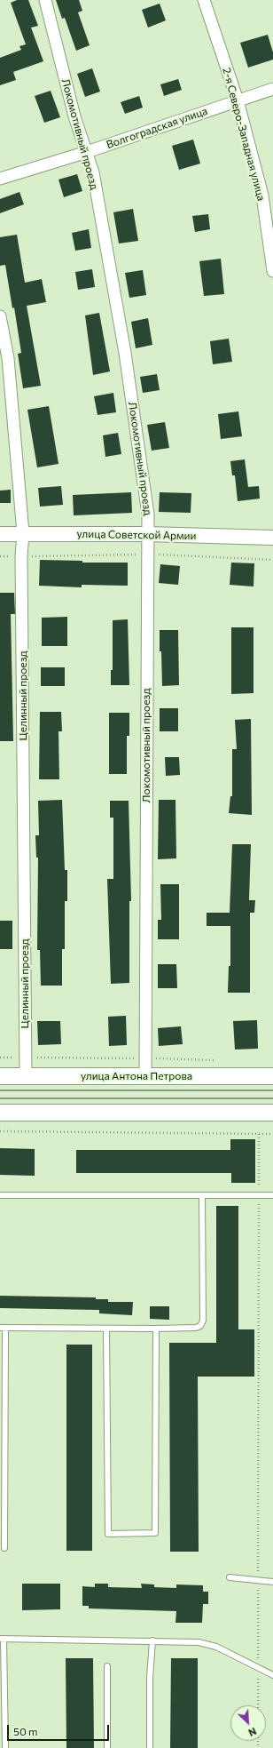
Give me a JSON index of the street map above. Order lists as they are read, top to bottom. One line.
{"streets":{"main road":["улица Антона Петрова"],"street":["Волгоградская улица","Локомотивный проезд","2-я Северо-Западная улица","улица Советской Армии","Целинный проезд"]},"crossings":[["Волгоградская улица","Локомотивный проезд"],["Волгоградская улица","2-я Северо-Западная улица"],["Локомотивный проезд","улица Советской Армии"],["Локомотивный проезд","улица Антона Петрова"],["улица Советской Армии","Целинный проезд"],["Целинный проезд","улица Антона Петрова"]],"scale_bar":"50 m","north":"bottom right"}
